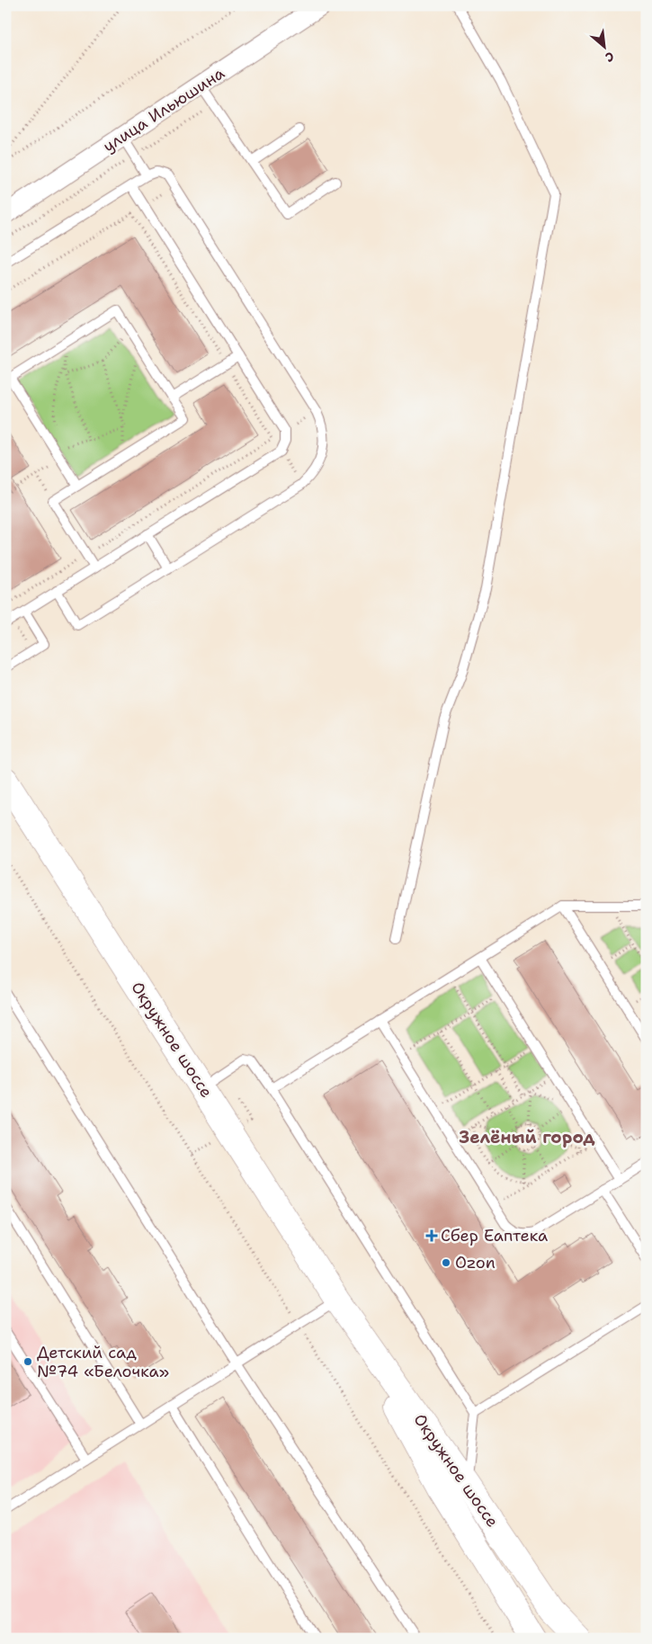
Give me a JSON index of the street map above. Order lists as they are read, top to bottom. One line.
{"streets":{"main road":["Окружное шоссе"],"street":["улица Ильюшина"]},"districts":["Зелёный город"],"places":{"health":["Сбер Еаптека"],"other":["Ozon","Детский сад №74 «Белочка»"]},"north":"bottom right"}
